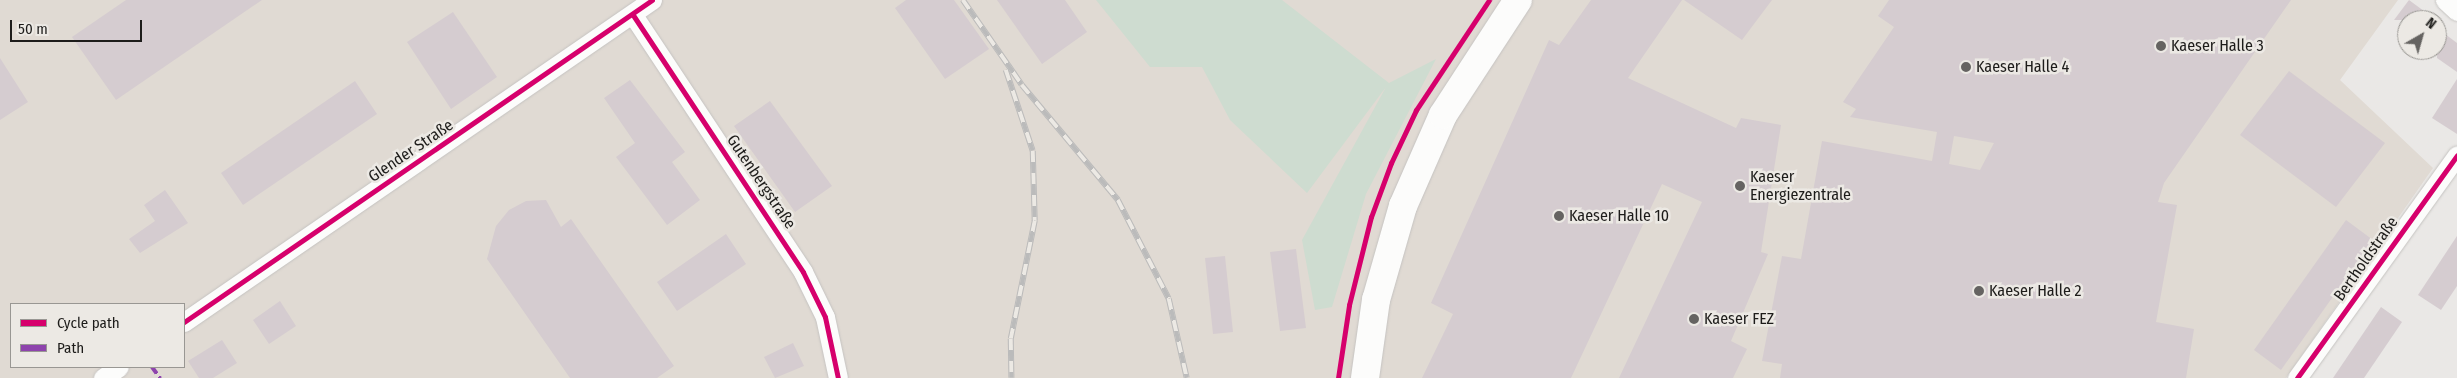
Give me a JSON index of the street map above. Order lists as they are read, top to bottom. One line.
{"streets":{"street":["Glender Straße","Gutenbergstraße","Bertholdstraße"]},"crossings":[["Glender Straße","Gutenbergstraße"]],"places":["Kaeser Halle 3","Kaeser Halle 4","Kaeser Energiezentrale","Kaeser Halle 10","Kaeser Halle 2","Kaeser FEZ"],"legend":["Cycle path","Path"],"scale_bar":"50 m","north":"top right"}
